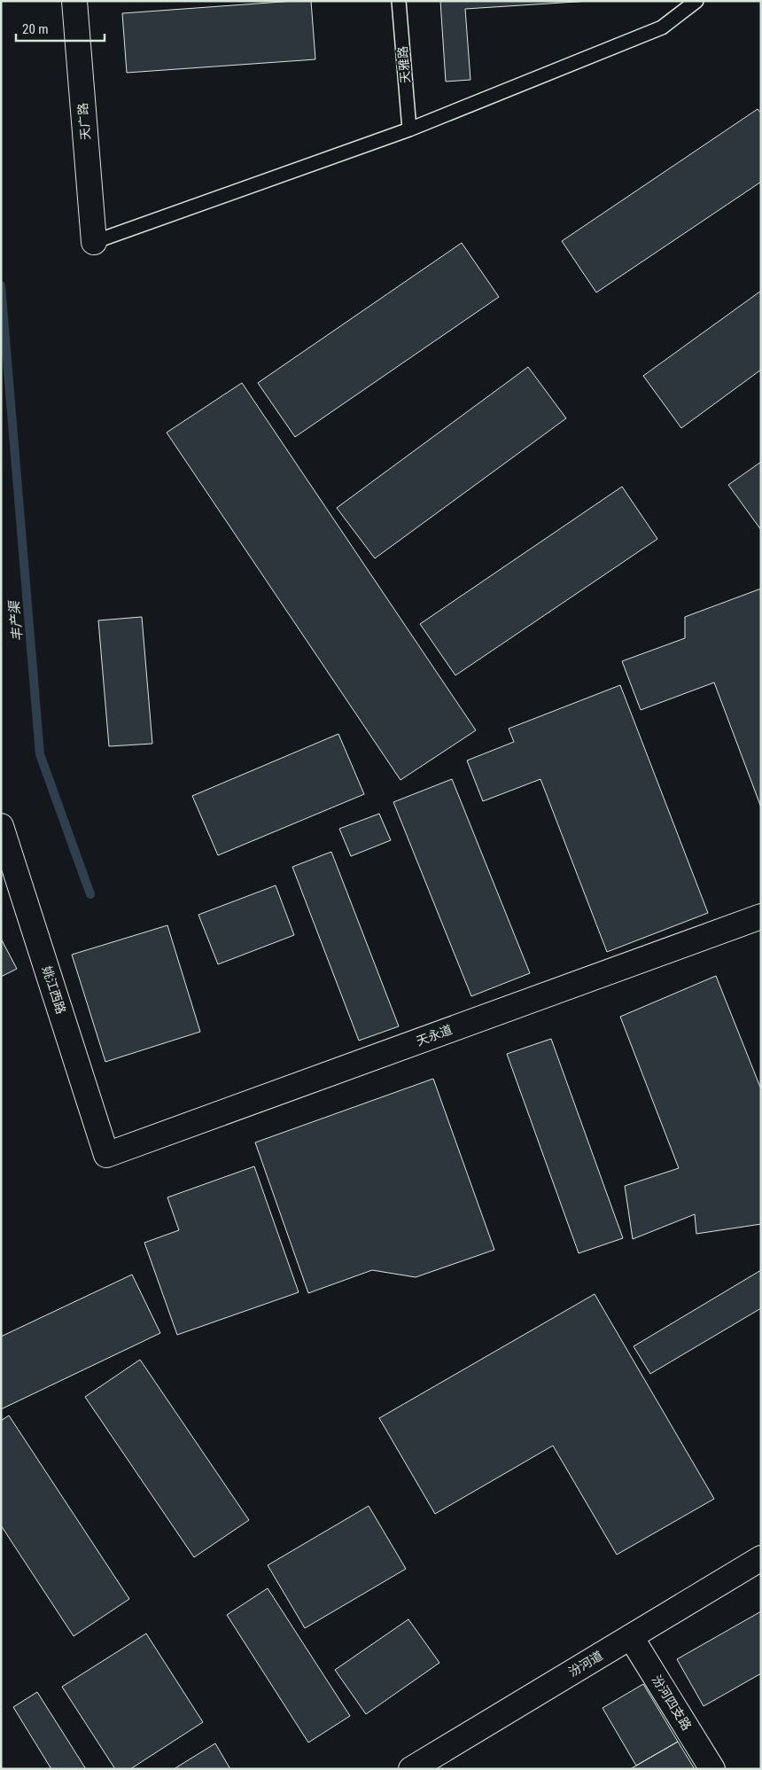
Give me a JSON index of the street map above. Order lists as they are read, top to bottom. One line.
{"streets":{"street":["天广路","姚江西路","天永道","汾河道","汾河四支路"],"lane":["天雅路"]},"crossings":[["姚江西路","天永道"],["汾河道","汾河四支路"]],"water":["丰产渠"],"scale_bar":"20 m"}
